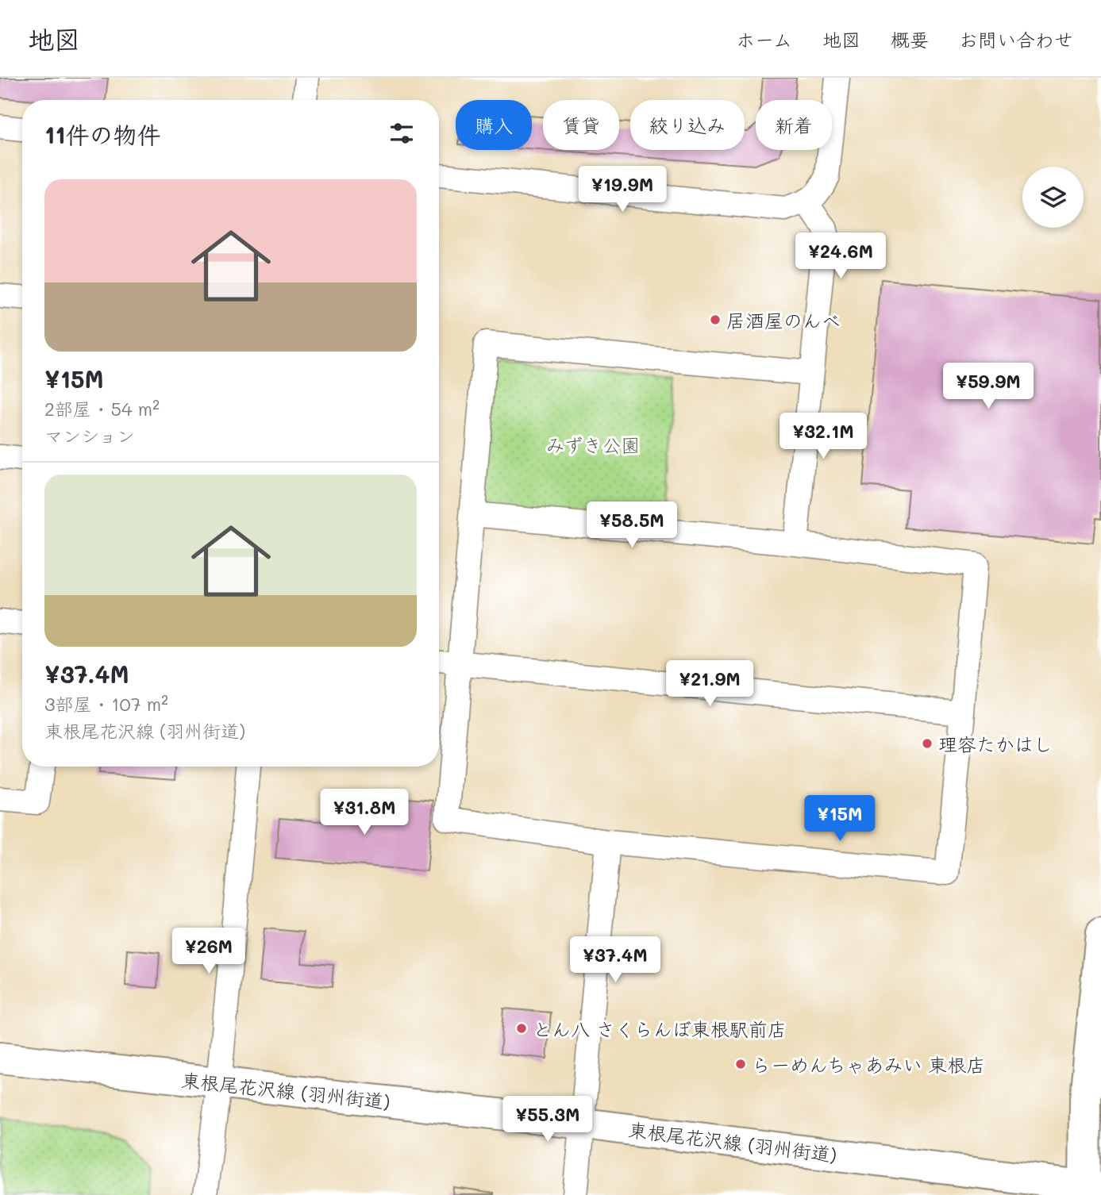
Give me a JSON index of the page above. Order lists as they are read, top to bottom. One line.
{"streets":{"main road":["東根尾花沢線 (羽州街道)"]},"parks":["みずき公園"],"places":["居酒屋のんべ","理容たかはし","とん八 さくらんぼ東根駅前店","らーめんちゃあみい 東根店"],"page":{"header":"地図","nav":["ホーム","地図","概要","お問い合わせ"],"chip":["購入","賃貸","絞り込み","新着"],"heading":"11件の物件","price":["¥19.9M","¥24.6M","¥59.9M","¥32.1M","¥58.5M","¥21.9M","¥31.8M","¥15M","¥26M","¥37.4M","¥55.3M"],"list":[{"name":"¥15M","note":"2部屋 · 54 m² · マンション"},{"name":"¥37.4M","note":"3部屋 · 107 m² · 東根尾花沢線 (羽州街道)"}]}}
